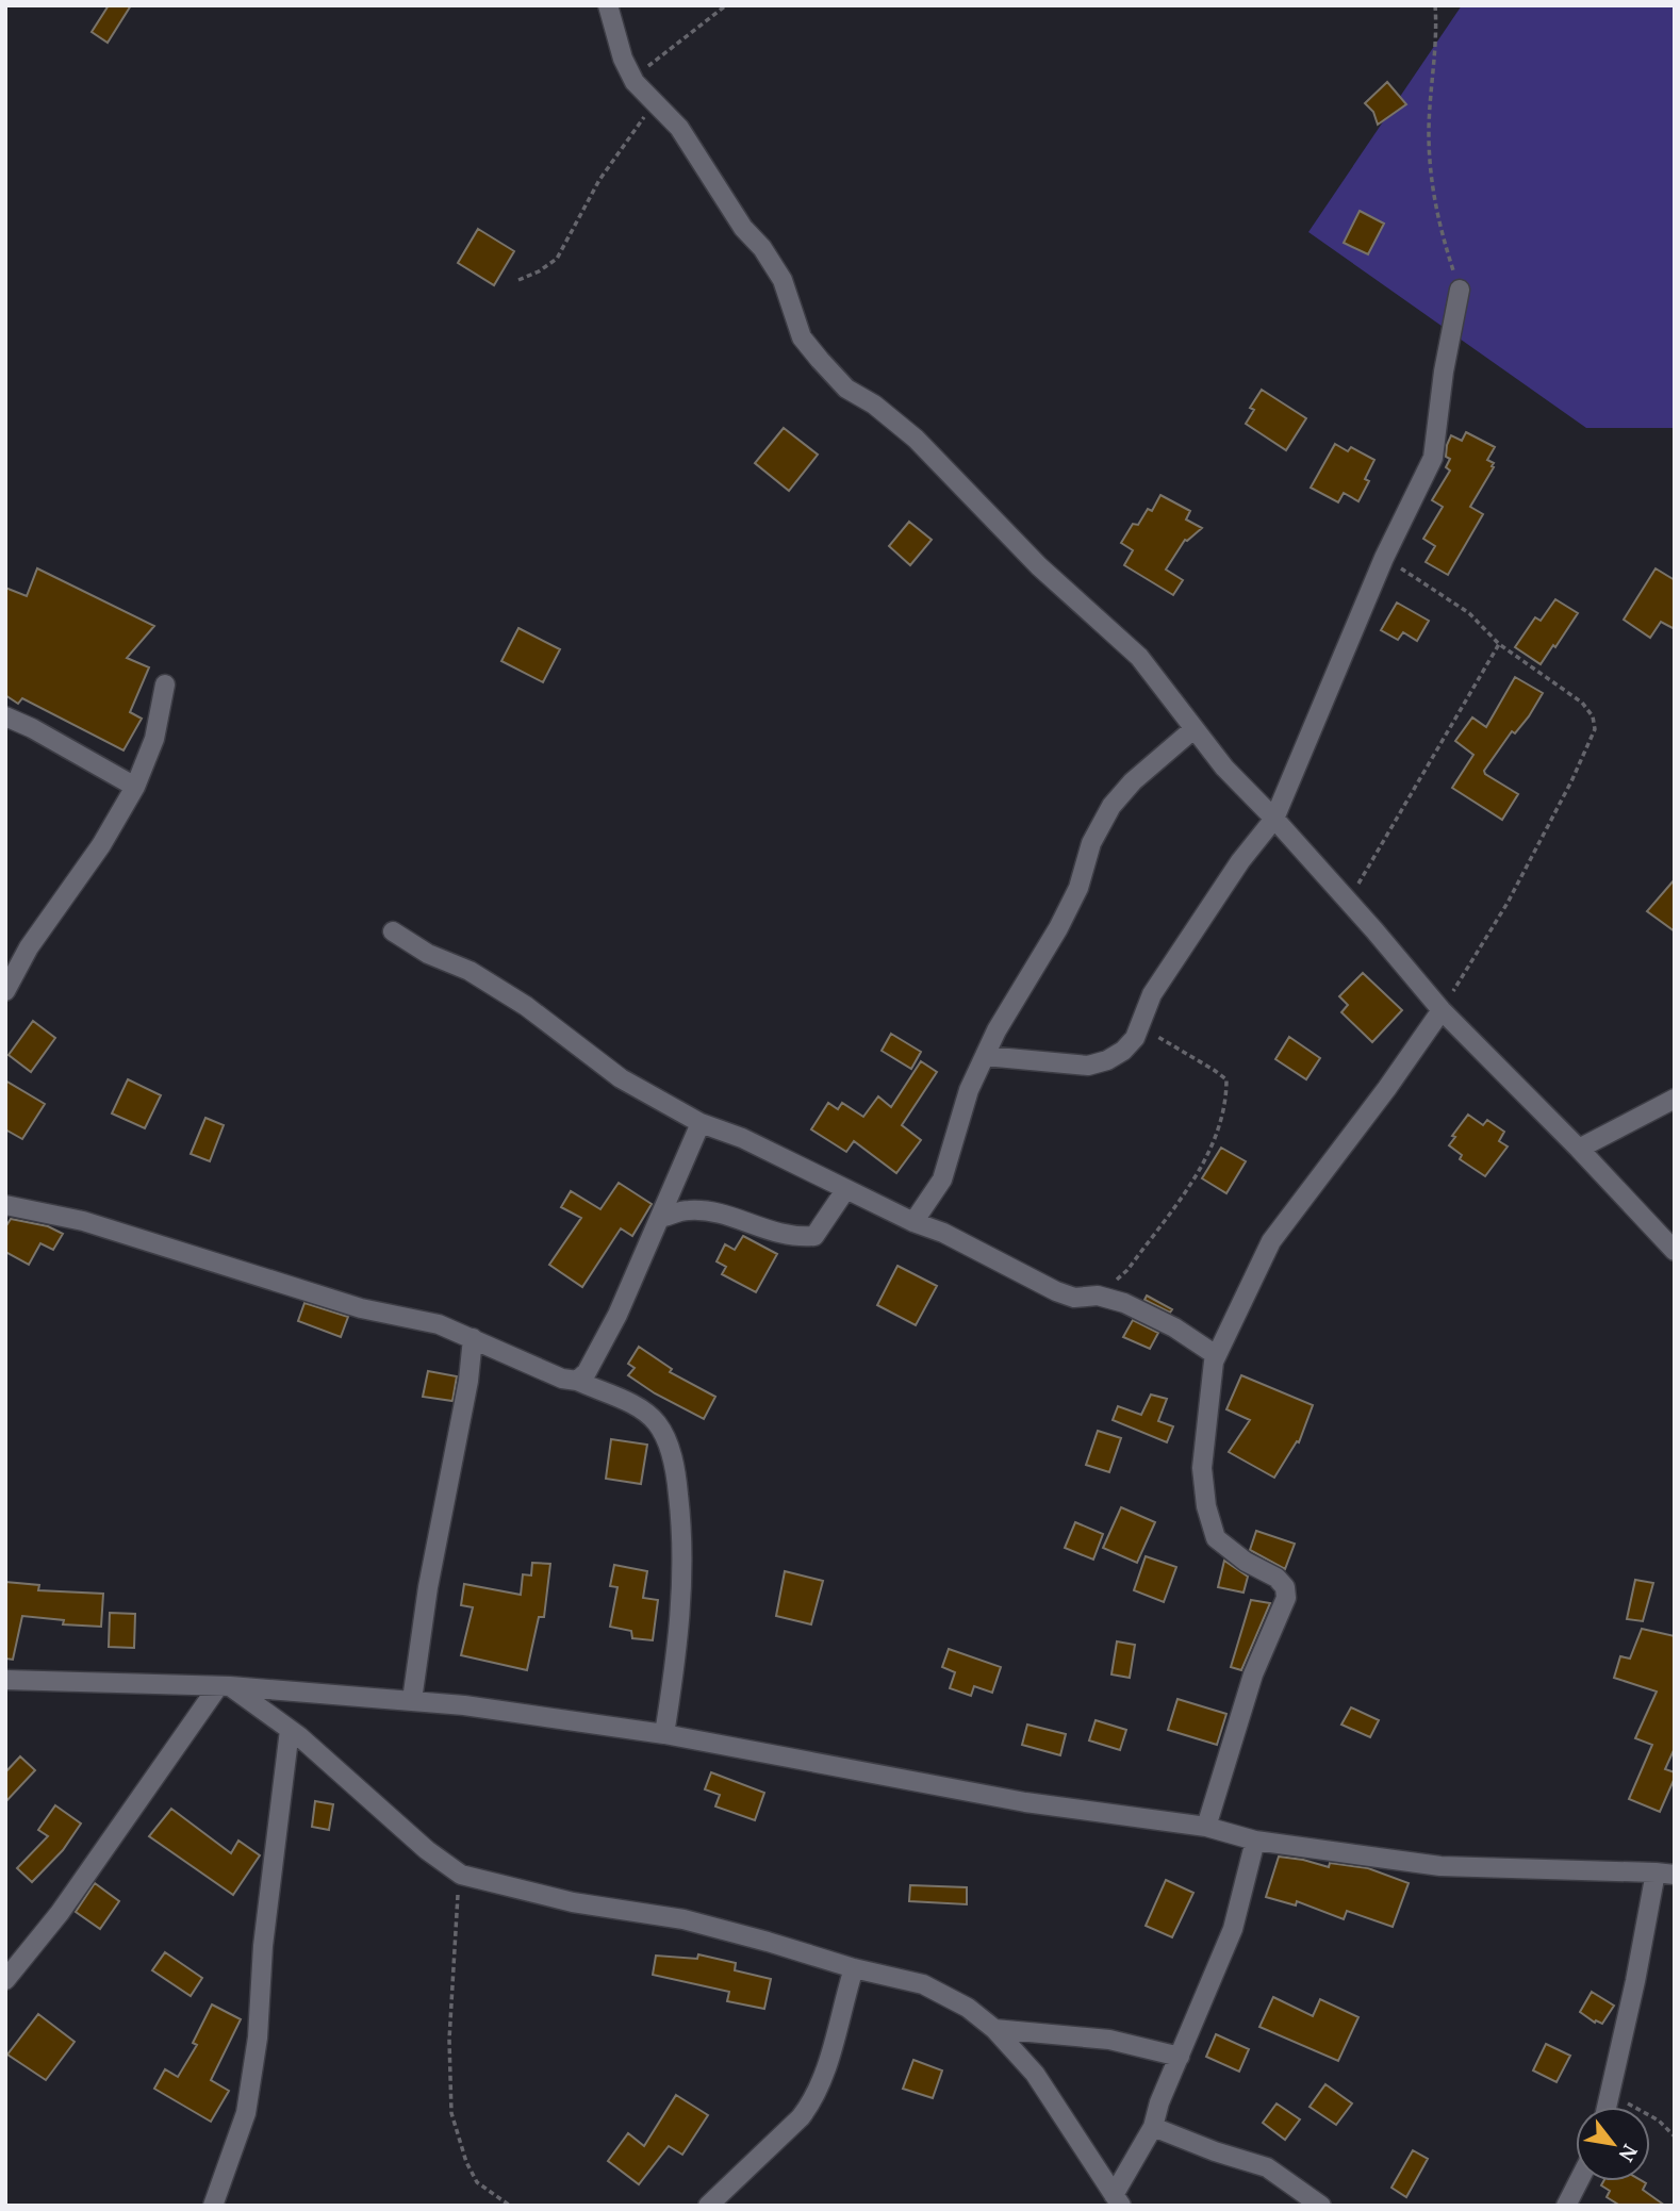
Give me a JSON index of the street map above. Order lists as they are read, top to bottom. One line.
{"north":"bottom right"}
